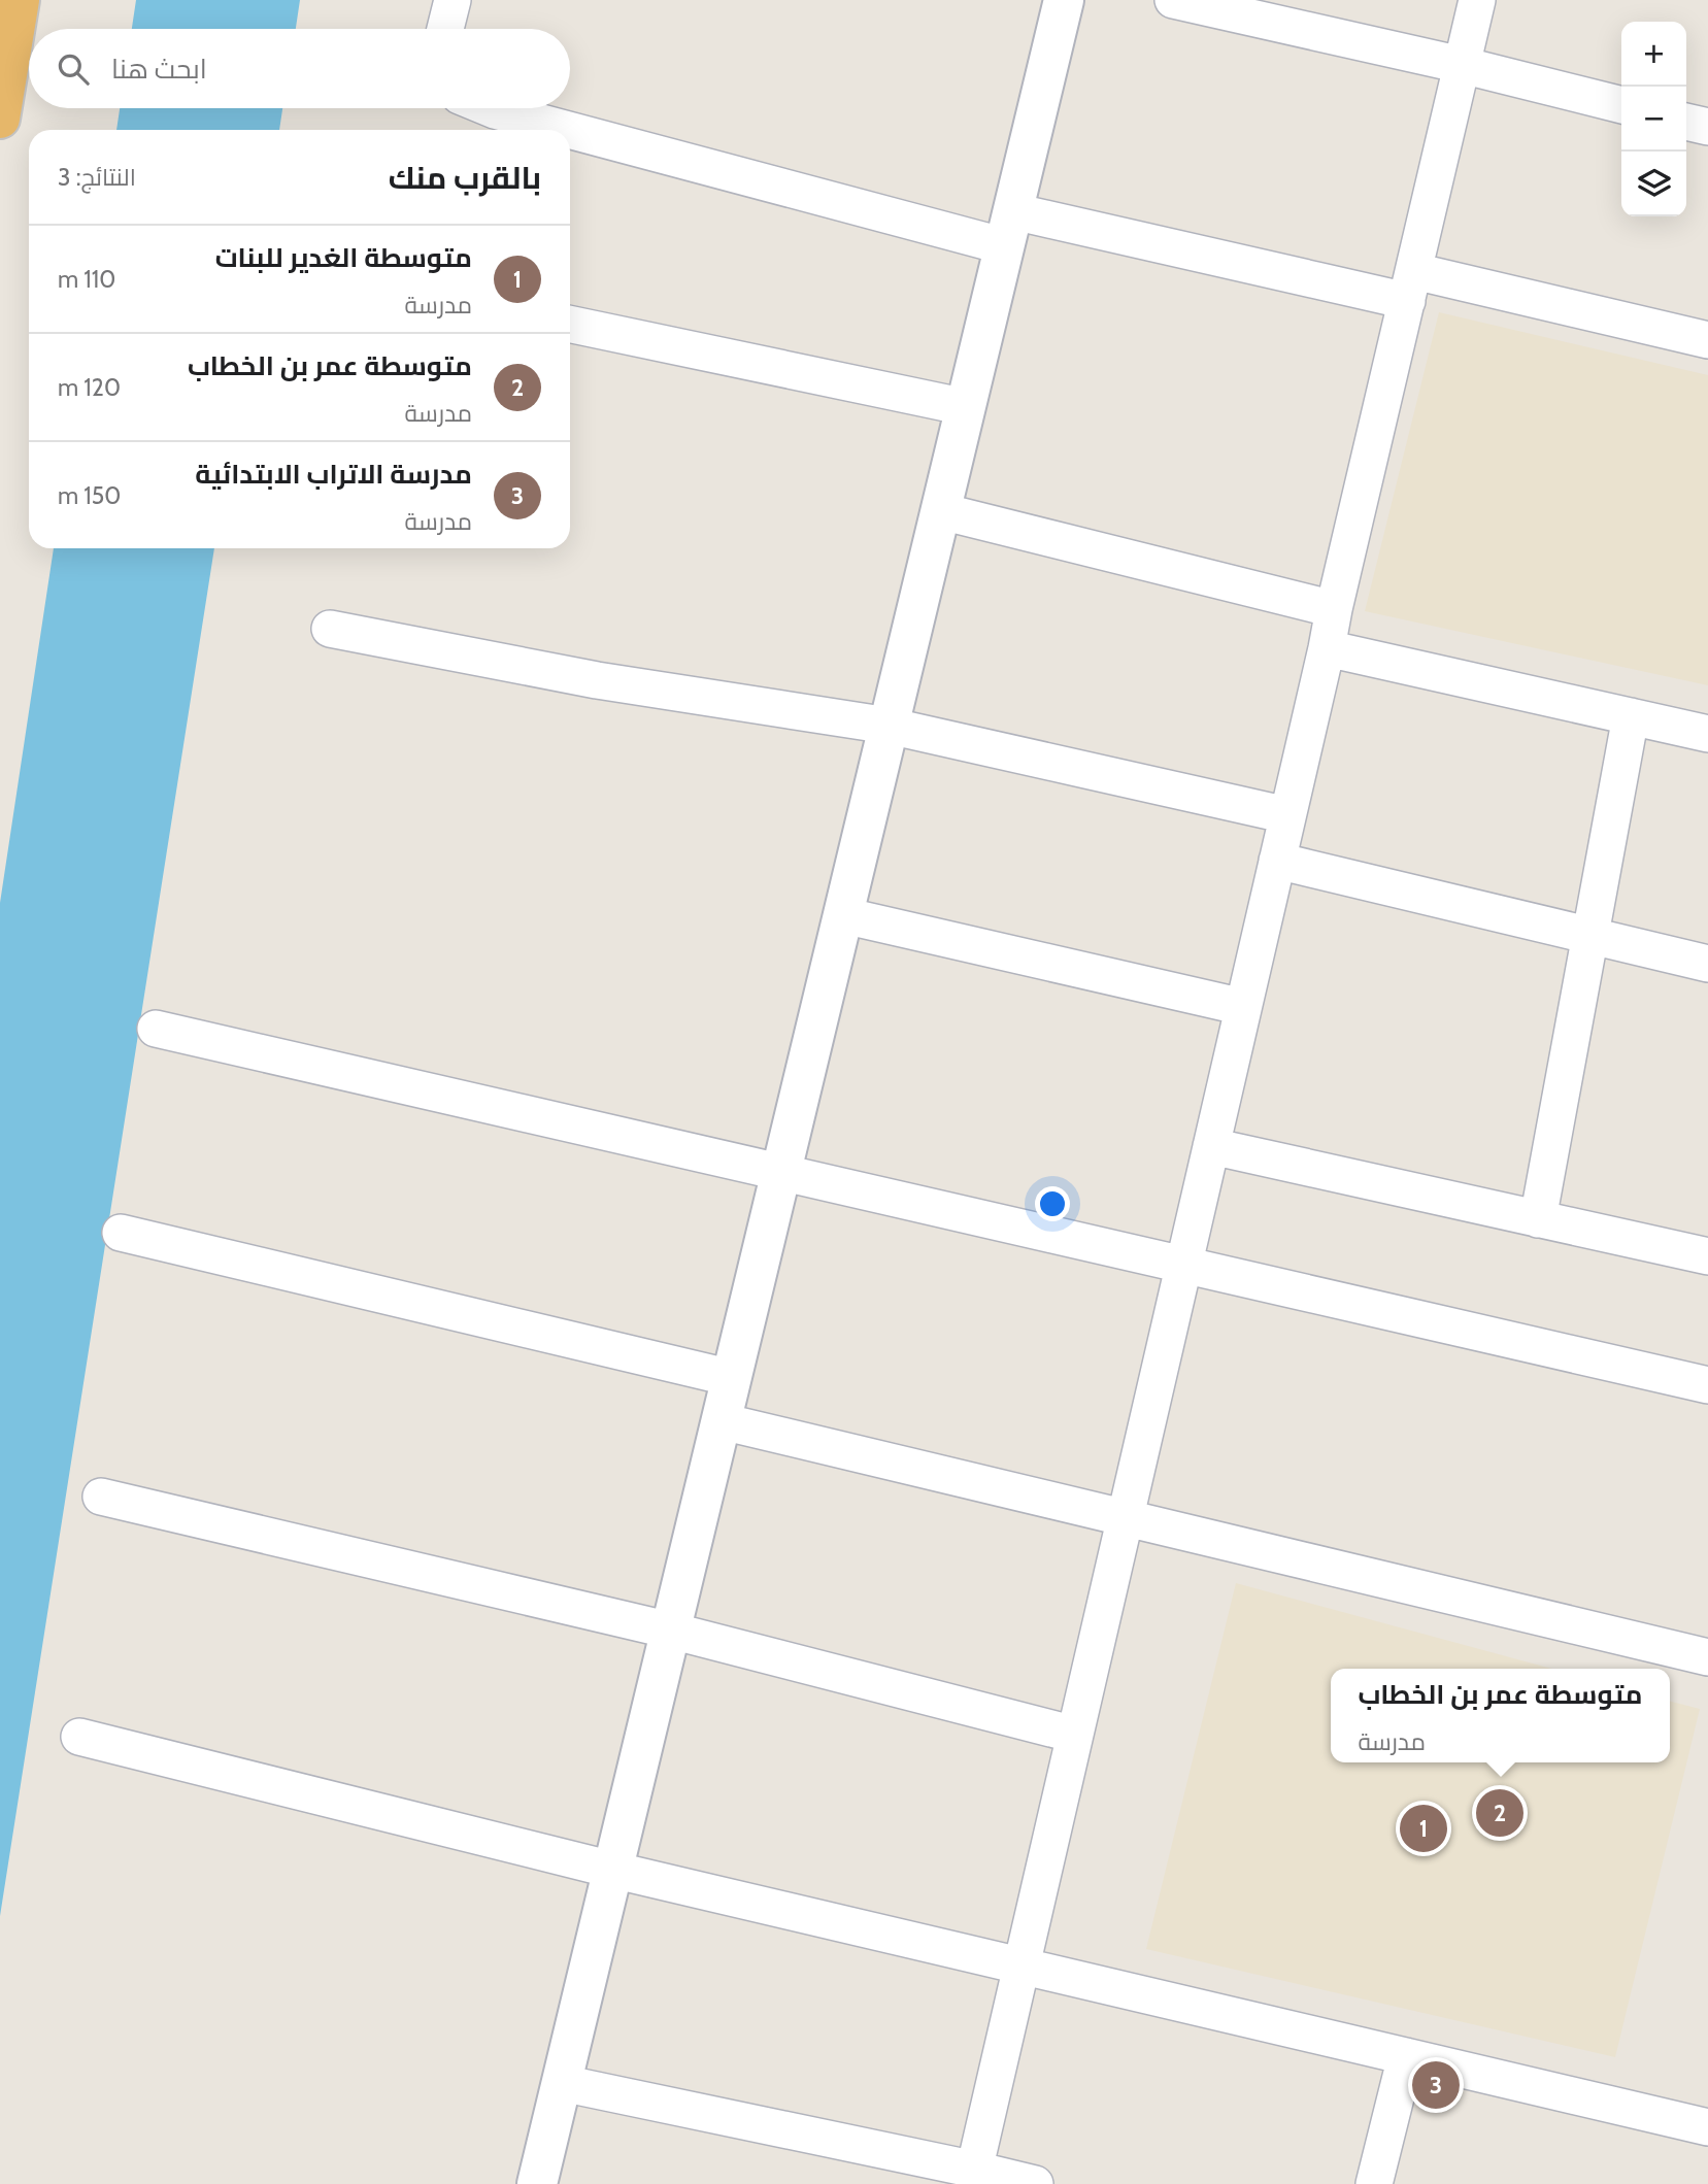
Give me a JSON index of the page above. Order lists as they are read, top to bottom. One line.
{"page":{"map_buttons":["+","−"],"search":"ابحث هنا","heading":["بالقرب منك","النتائج: 3"],"list":[{"mark":"1","name":"متوسطة الغدير للبنات","note":"مدرسة","value":"110 m"},{"mark":"2","name":"متوسطة عمر بن الخطاب","note":"مدرسة","value":"120 m"},{"mark":"3","name":"مدرسة الاتراب الابتدائية","note":"مدرسة","value":"150 m"}],"popup":["متوسطة عمر بن الخطاب","مدرسة"],"pins":["2","1","3"]}}
